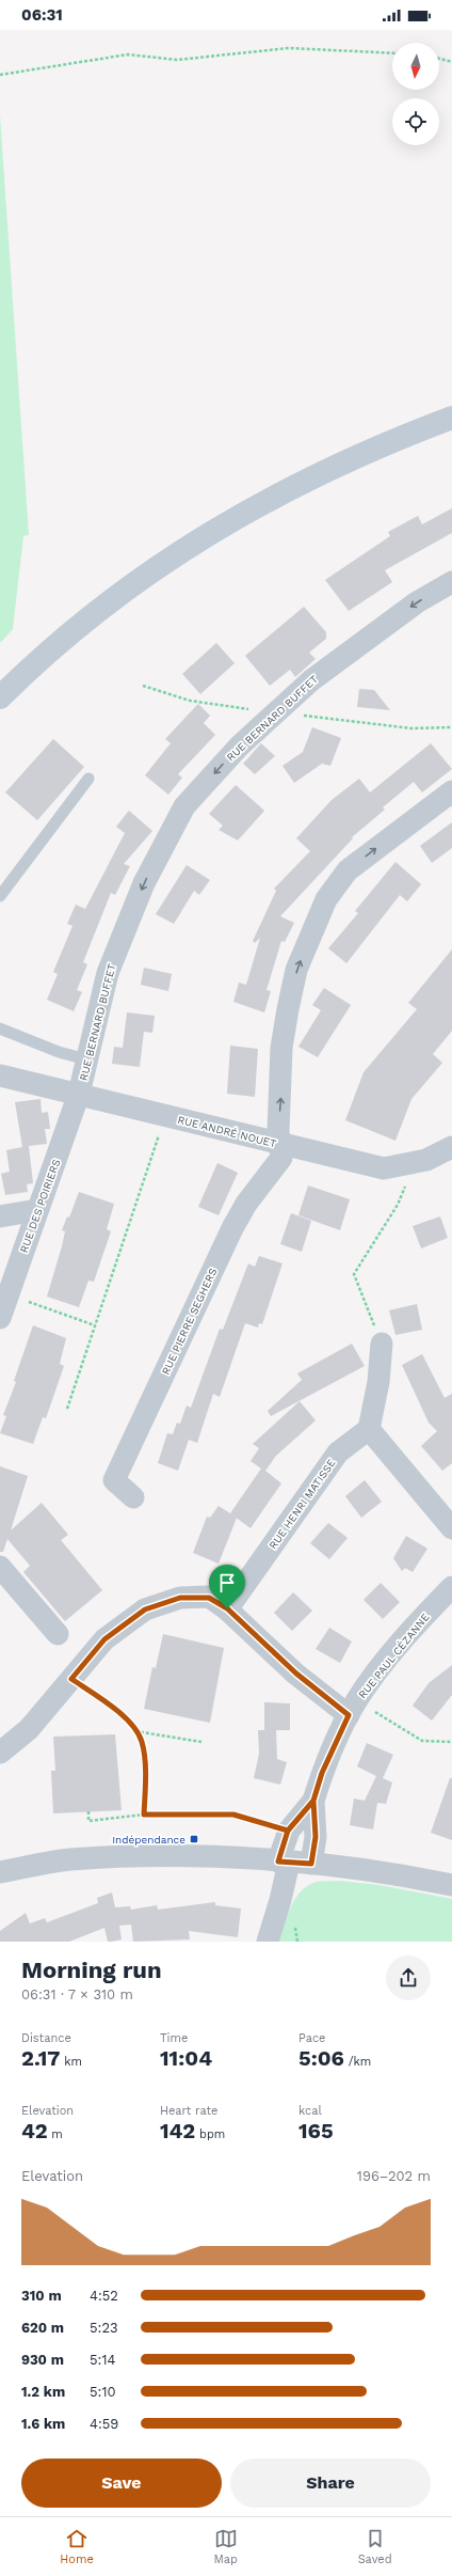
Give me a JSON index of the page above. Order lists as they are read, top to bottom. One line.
{"streets":{"street":["RUE BERNARD BUFFET","RUE ANDRÉ NOUET","RUE DES POIRIERS","RUE PIERRE SEGHERS","RUE HENRI MATISSE","RUE PAUL CÉZANNE"]},"crossings":[["RUE BERNARD BUFFET","RUE ANDRÉ NOUET"],["RUE BERNARD BUFFET","RUE DES POIRIERS"],["RUE ANDRÉ NOUET","RUE DES POIRIERS"],["RUE ANDRÉ NOUET","RUE PIERRE SEGHERS"]],"places":{"transit":["Indépendance"]},"north":"bottom","page":{"status":"06:31","heading":["Morning run","06:31 · 7 × 310 m"],"stats":[["Distance","2.17 km"],["Time","11:04"],["Pace","5:06 /km"],["Elevation","42 m"],["Heart rate","142 bpm"],["kcal","165"]],"chart":["Elevation","196–202 m"],"list":[{"name":"310 m","note":"4:52"},{"name":"620 m","note":"5:23"},{"name":"930 m","note":"5:14"},{"name":"1.2 km","note":"5:10"},{"name":"1.6 km","note":"4:59"}],"buttons":["Save","Share"],"tabs":["Home","Map","Saved"]}}
